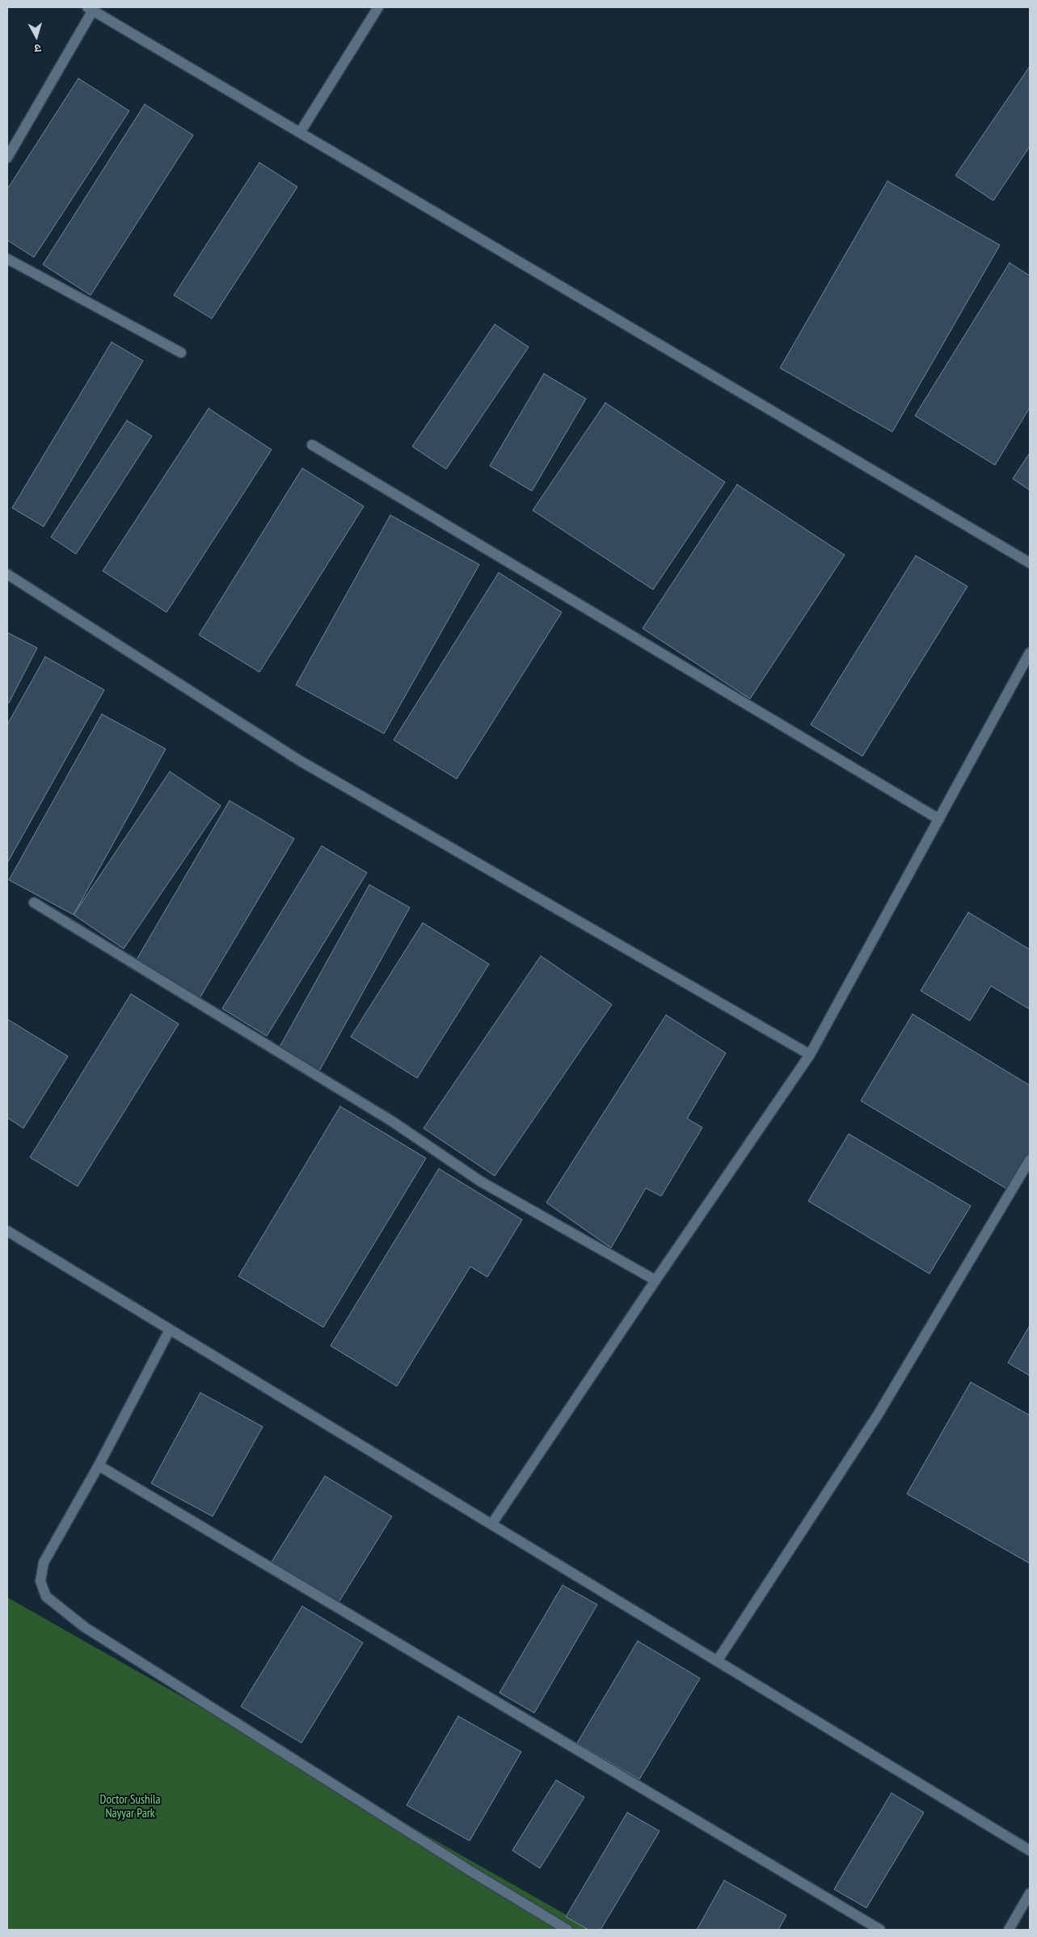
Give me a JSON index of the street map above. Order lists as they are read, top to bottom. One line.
{"parks":["Doctor Sushila Nayyar Park"],"north":"bottom"}
